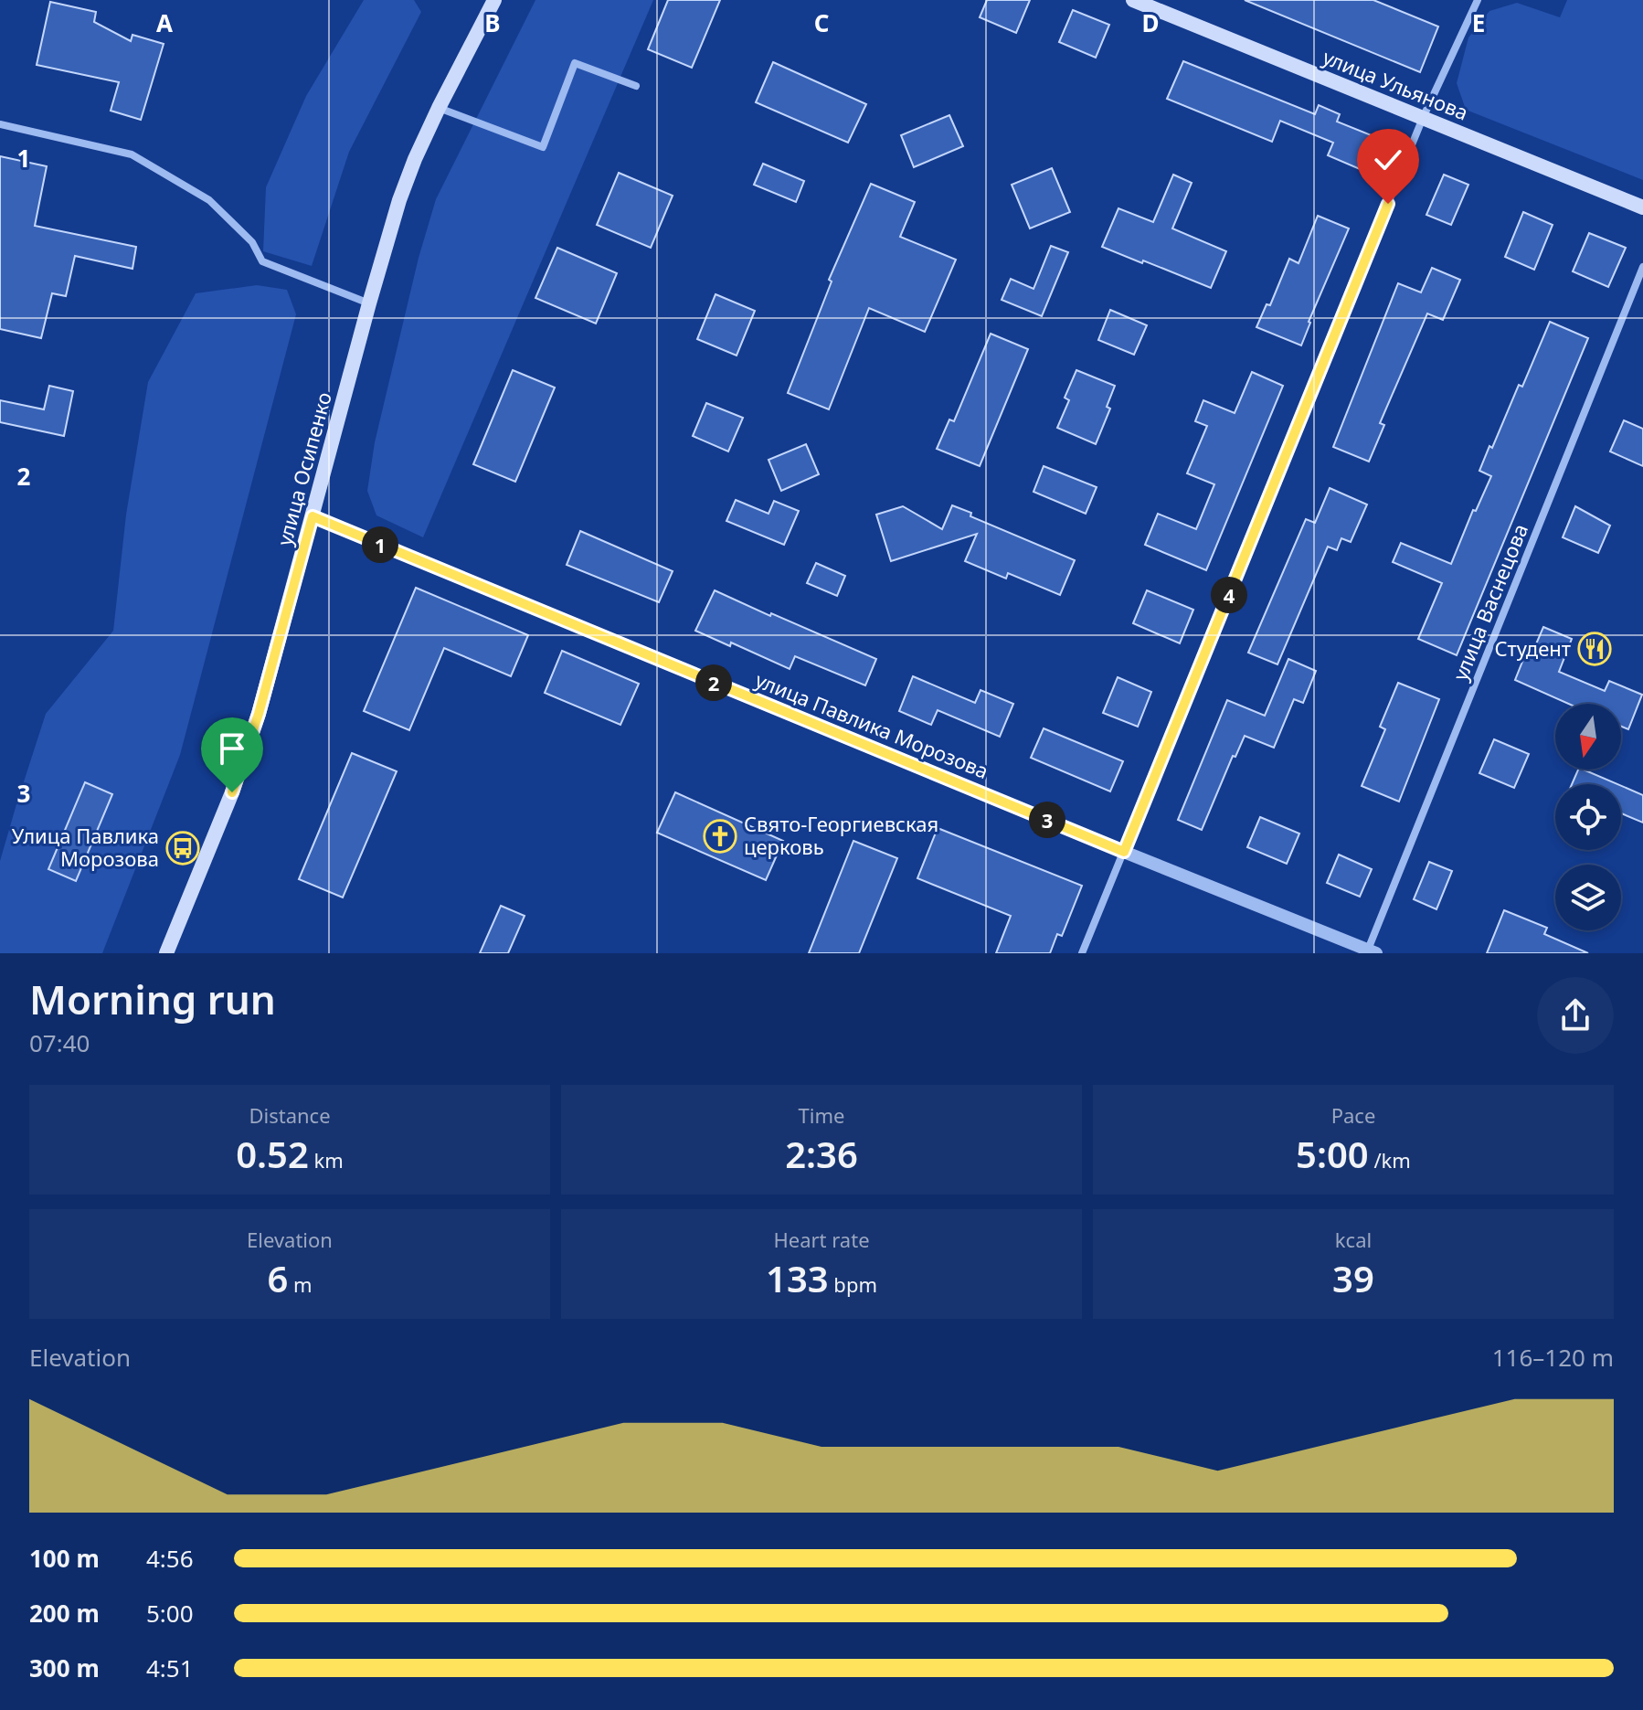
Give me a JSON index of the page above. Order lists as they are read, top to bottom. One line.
{"streets":{"main road":["улица Ульянова","улица Осипенко"],"street":["улица Васнецова","улица Павлика Морозова"]},"crossings":[["улица Осипенко","улица Павлика Морозова"],["улица Васнецова","улица Павлика Морозова"]],"places":{"restaurant":["Студент"],"church":["Свято-Георгиевская церковь"],"bus stop":["Улица Павлика Морозова"]},"north":"bottom","page":{"pins":["1","4","2","3"],"heading":["Morning run","07:40"],"stats":[["Distance","0.52 km"],["Time","2:36"],["Pace","5:00 /km"],["Elevation","6 m"],["Heart rate","133 bpm"],["kcal","39"]],"chart":["Elevation","116–120 m"],"list":[{"name":"100 m","note":"4:56"},{"name":"200 m","note":"5:00"},{"name":"300 m","note":"4:51"}]},"grid":{"columns":["A","B","C","D","E"],"rows":["1","2","3"]}}
